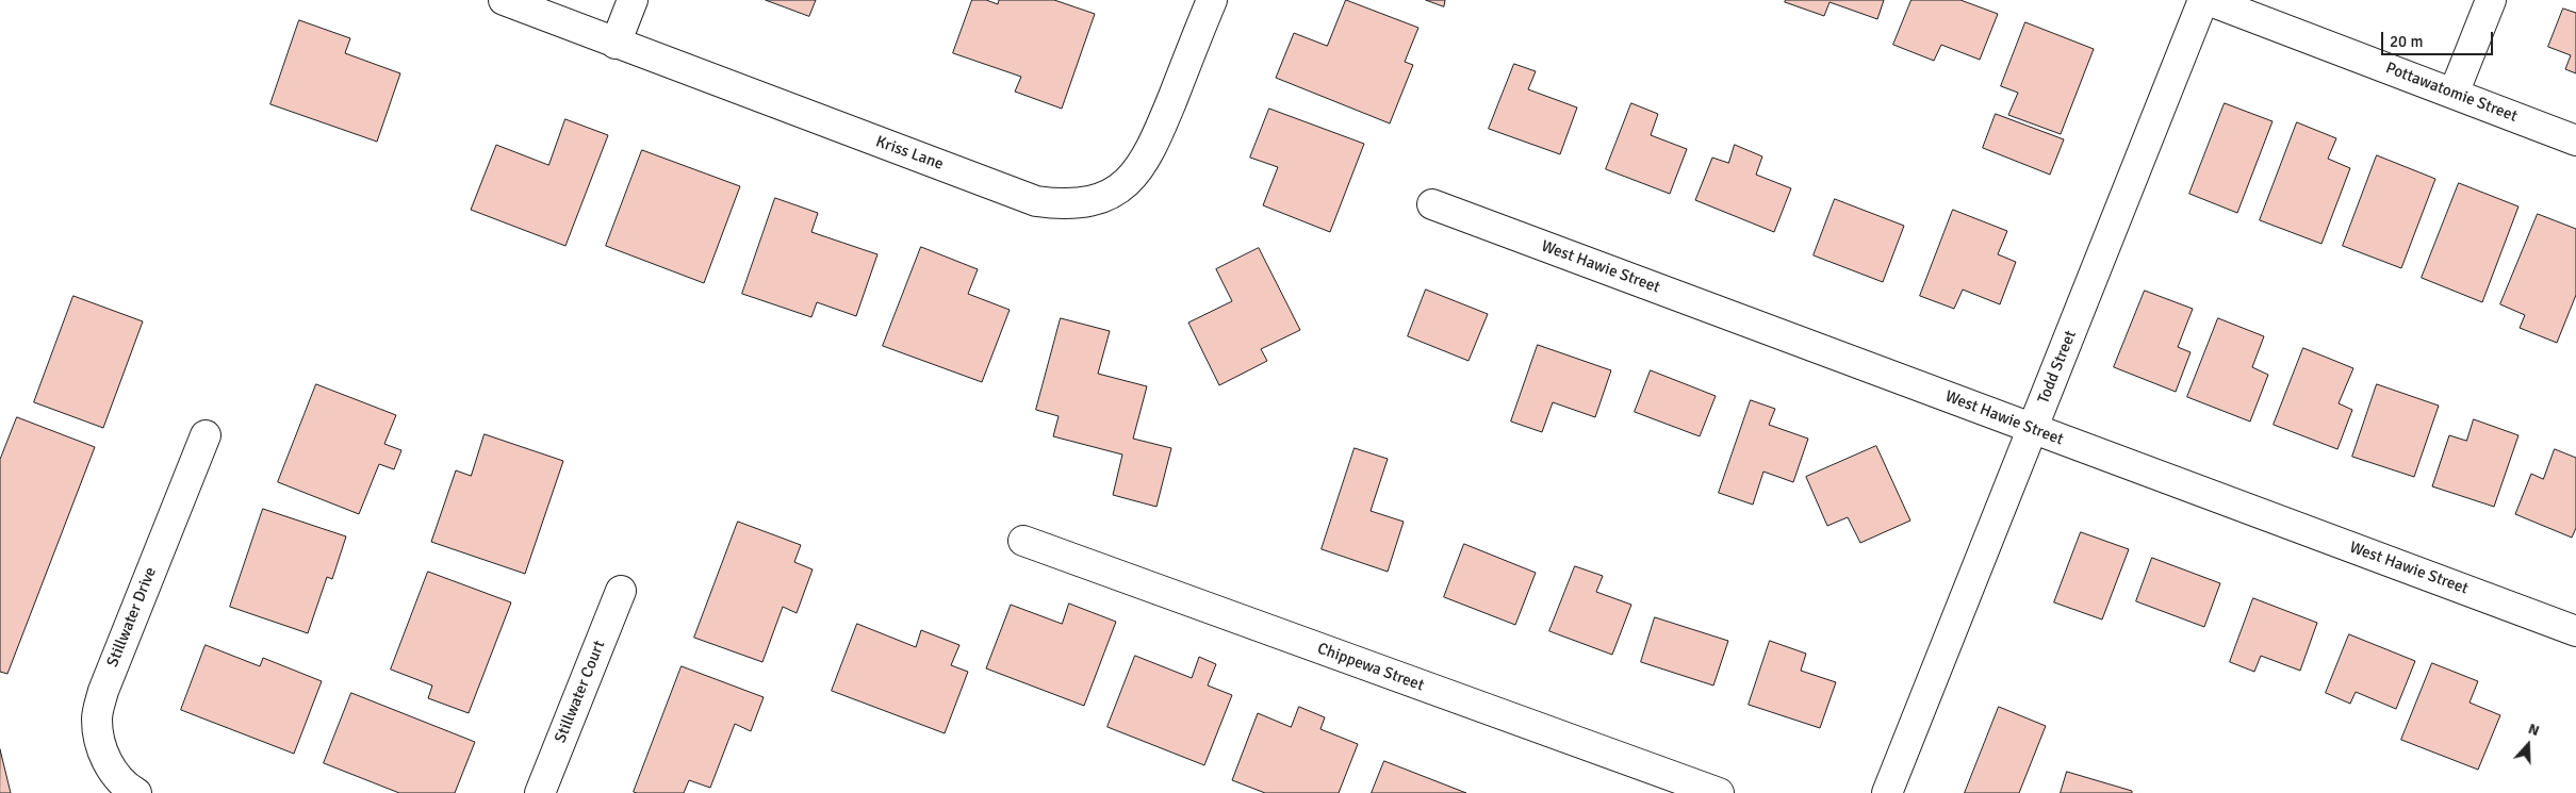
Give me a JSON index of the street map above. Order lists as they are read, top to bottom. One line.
{"streets":{"street":["Pottawatomie Street","Kriss Lane","West Hawie Street","Todd Street","Stillwater Drive","Chippewa Street","Stillwater Court"]},"crossings":[["West Hawie Street","Todd Street"]],"scale_bar":"20 m","north":"top"}
